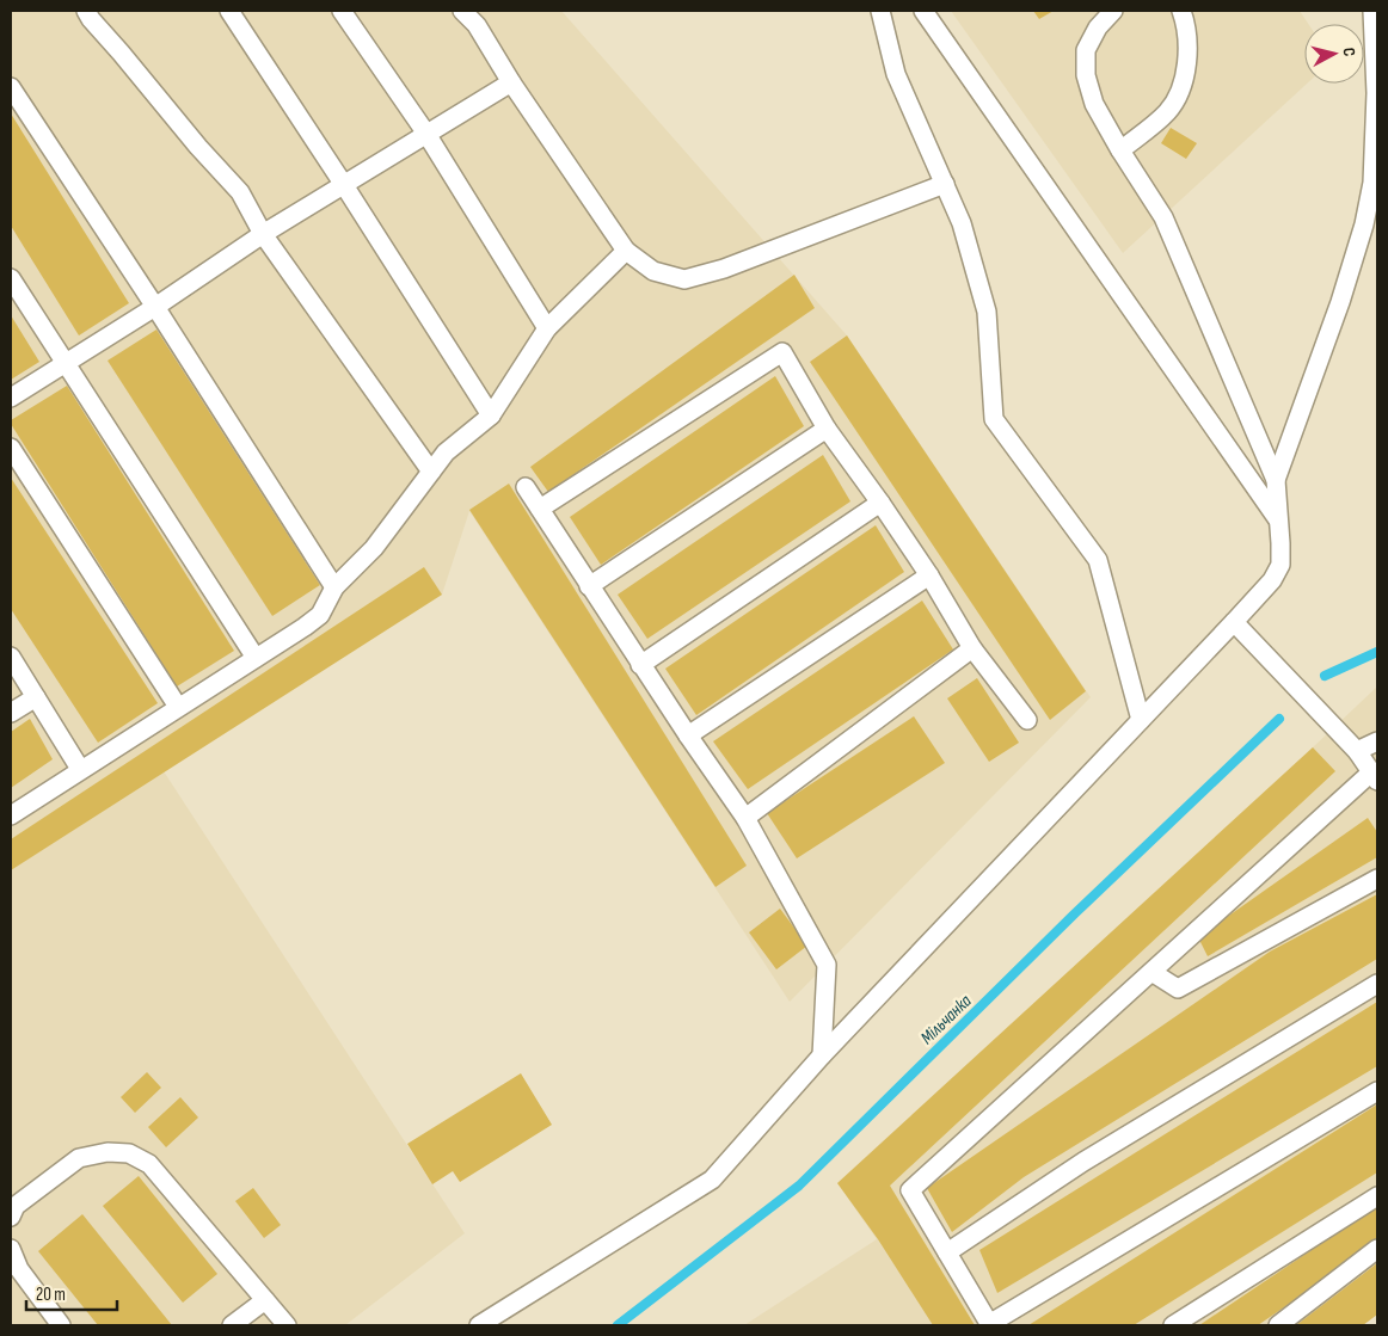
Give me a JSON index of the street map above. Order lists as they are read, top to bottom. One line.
{"water":["Мільчанка"],"scale_bar":"20 m","north":"right"}
